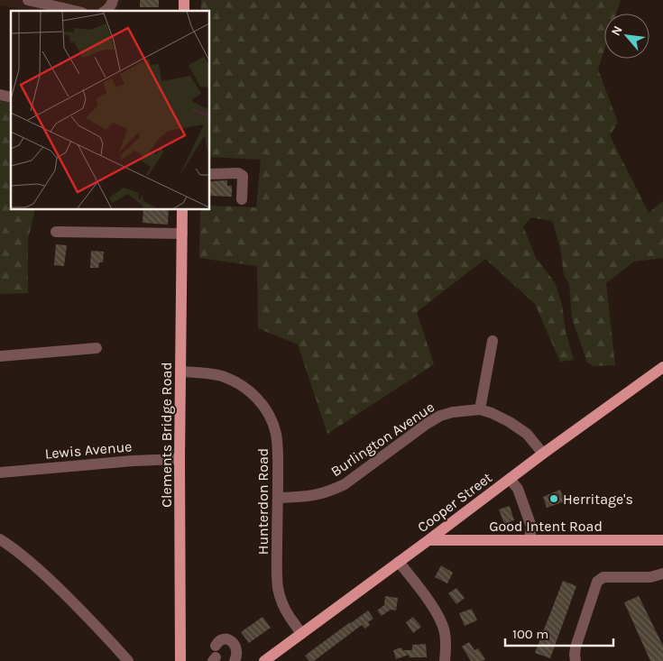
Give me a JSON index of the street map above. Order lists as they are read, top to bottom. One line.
{"streets":{"main road":["Clements Bridge Road","Cooper Street","Good Intent Road"],"street":["Burlington Avenue","Lewis Avenue","Hunterdon Road"]},"crossings":[["Clements Bridge Road","Lewis Avenue"],["Clements Bridge Road","Hunterdon Road"],["Burlington Avenue","Hunterdon Road"],["Burlington Avenue","Cooper Street"],["Hunterdon Road","Cooper Street"],["Cooper Street","Good Intent Road"]],"places":["Herritage's"],"scale_bar":"100 m","north":"top left"}
